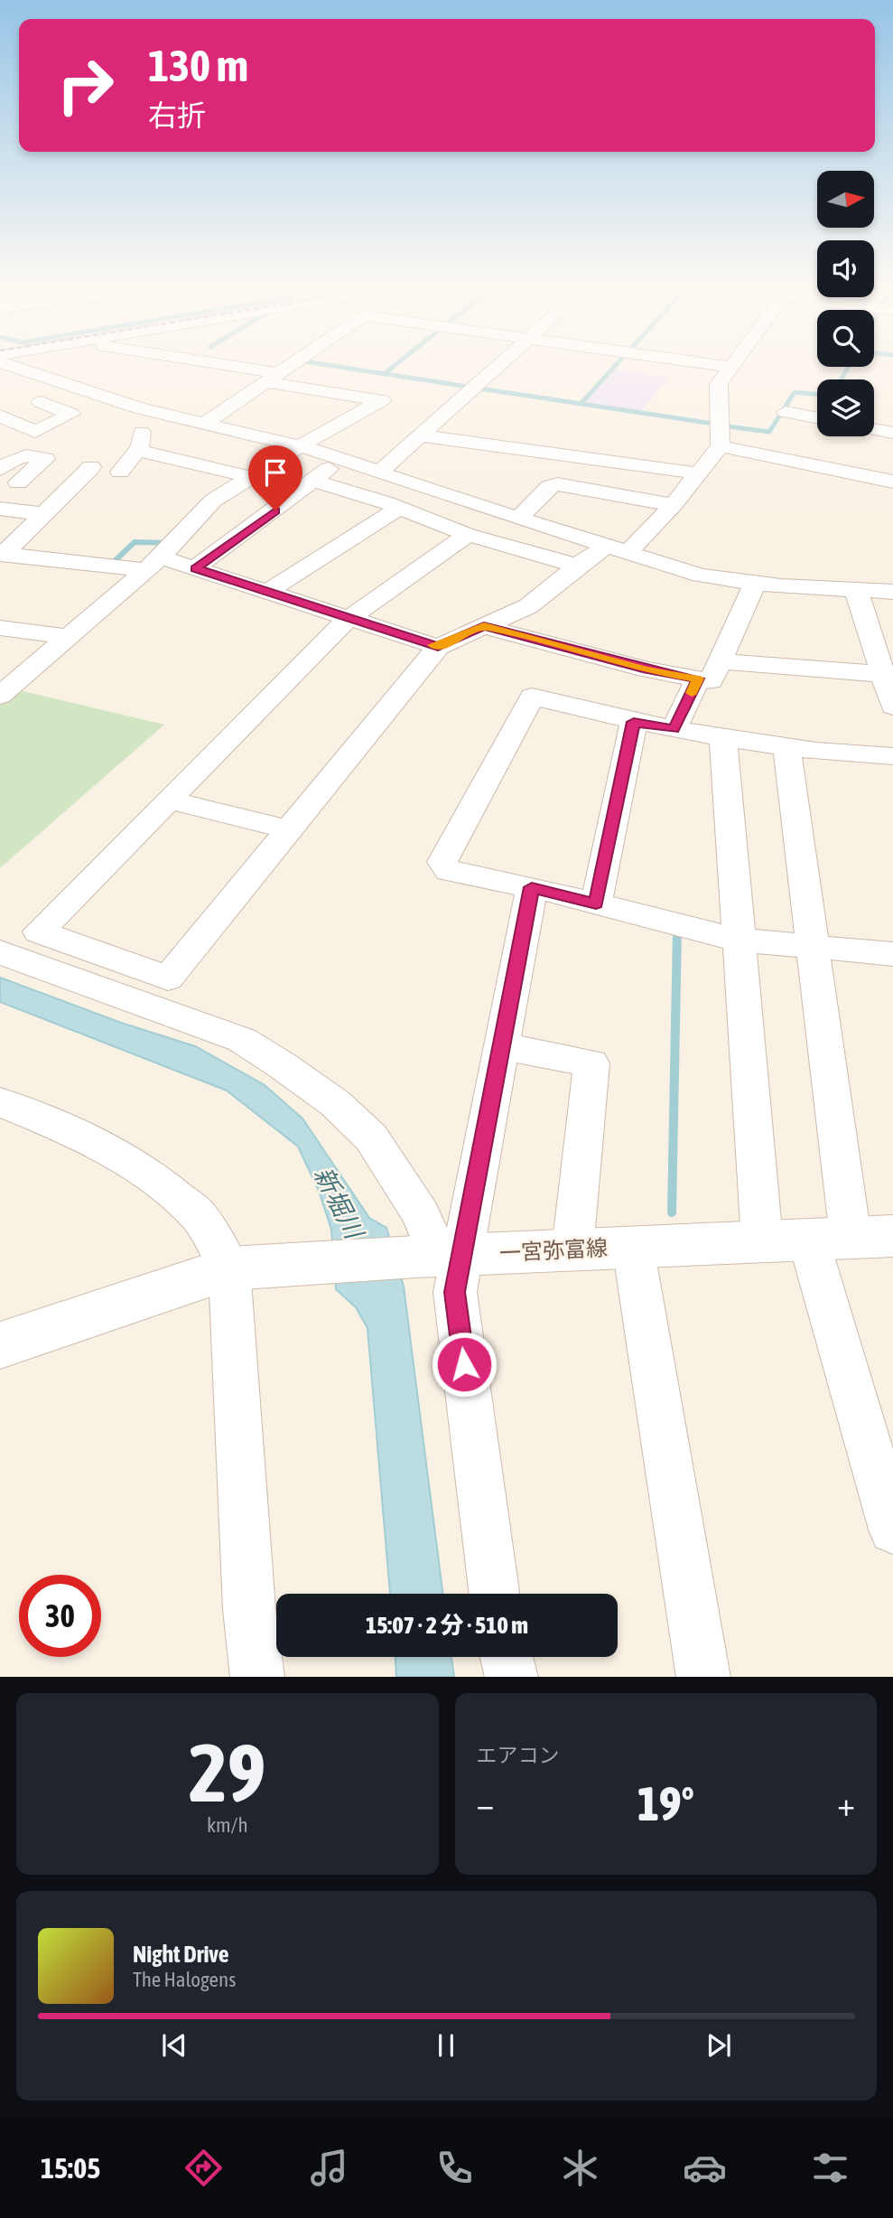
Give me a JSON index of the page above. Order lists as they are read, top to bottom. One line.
{"streets":{"main road":["一宮弥富線"]},"water":["新堀川"],"north":"right","page":{"turn":["130 m","右折"],"limit":"30","trip":"15:07 · 2 分 · 510 m","tile":[["29","km/h"],"エアコン"],"heat":["−","19°","+"],"song":["Night Drive","The Halogens"],"tabs":"15:05"}}
